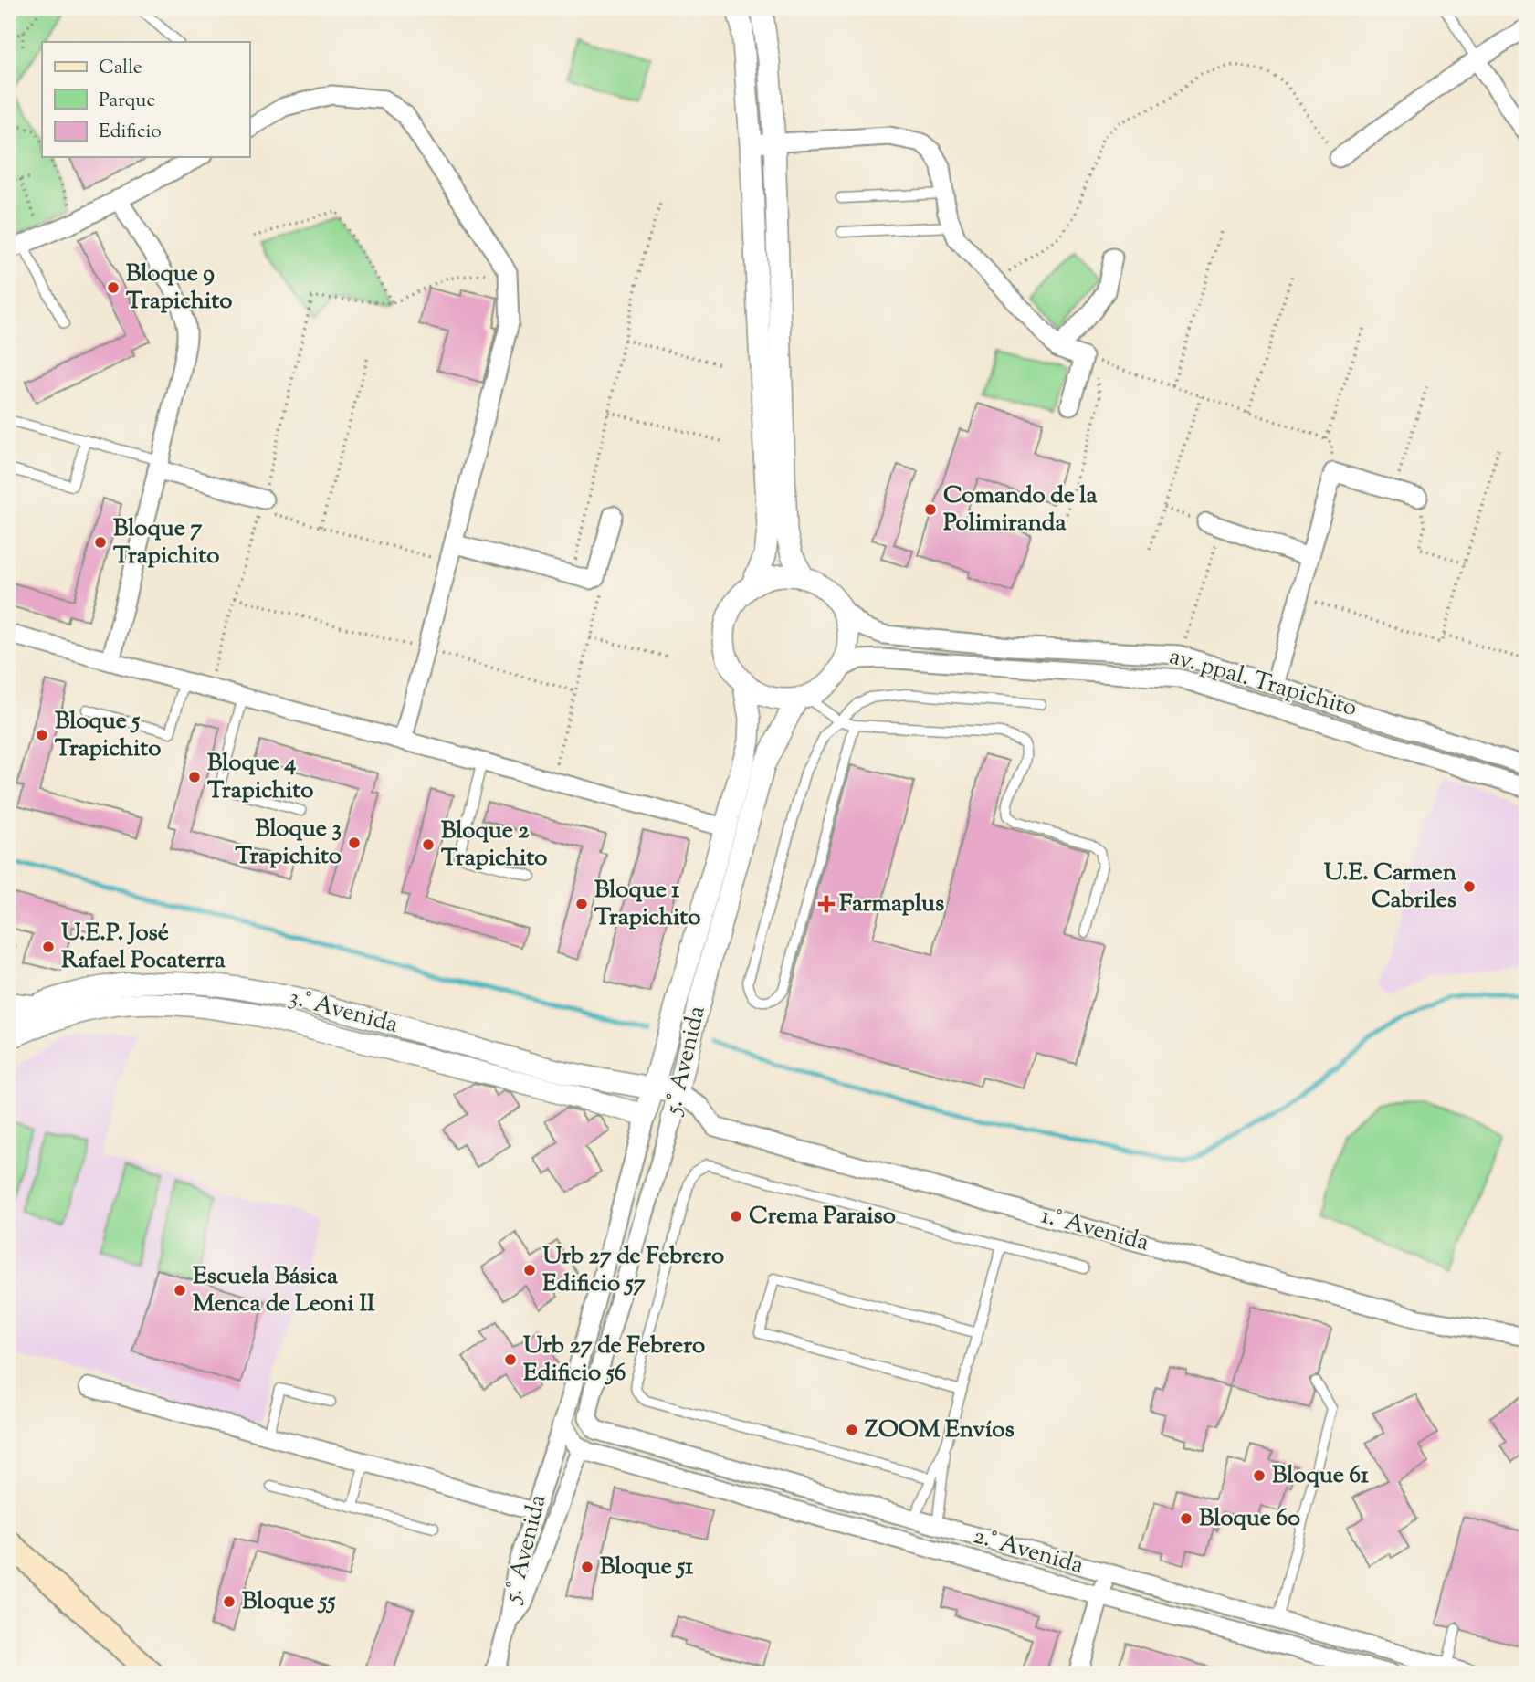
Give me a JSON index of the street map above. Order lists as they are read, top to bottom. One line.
{"streets":{"street":["av. ppal. Trapichito","3.° Avenida","5.° Avenida","1.° Avenida","2.° Avenida"]},"crossings":[["av. ppal. Trapichito","5.° Avenida"],["3.° Avenida","5.° Avenida"],["3.° Avenida","1.° Avenida"],["5.° Avenida","1.° Avenida"],["5.° Avenida","2.° Avenida"]],"places":{"other":["Bloque 9 Trapichito","Comando de la Polimiranda","Bloque 7 Trapichito","Bloque 5 Trapichito","Bloque 4 Trapichito","Bloque 3 Trapichito","Bloque 2 Trapichito","U.E. Carmen Cabriles","Bloque 1 Trapichito","U.E.P. José Rafael Pocaterra","Crema Paraiso","Urb 27 de Febrero Edificio 57","Escuela Básica Menca de Leoni II","Urb 27 de Febrero Edificio 56","ZOOM Envíos","Bloque 61","Bloque 60","Bloque 51","Bloque 55"],"health":["Farmaplus"]},"legend":["Calle","Parque","Edificio"]}
